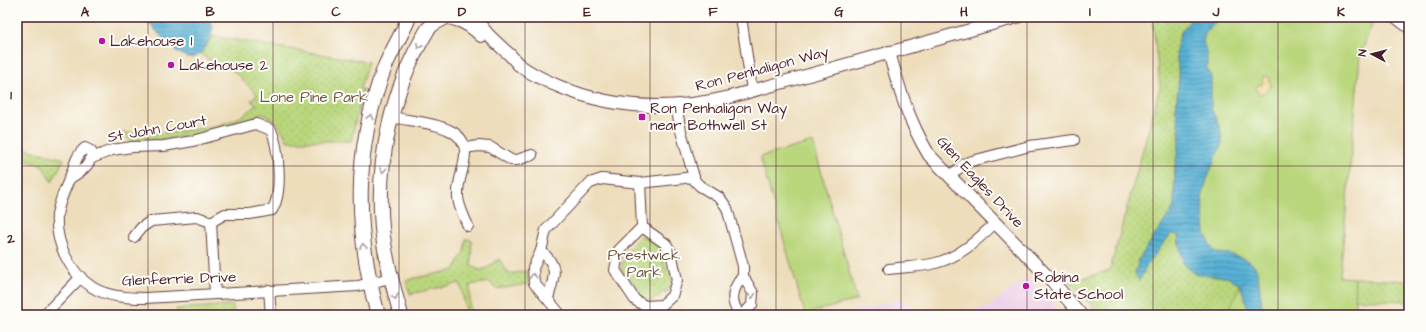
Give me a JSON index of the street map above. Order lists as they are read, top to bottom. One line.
{"streets":{"street":["Ron Penhaligon Way","St John Court","Glen Eagles Drive","Glenferrie Drive"]},"crossings":[["Ron Penhaligon Way","Glen Eagles Drive"],["St John Court","Glenferrie Drive"]],"parks":["Lone Pine Park","Prestwick Park"],"places":{"other":["Lakehouse 1","Lakehouse 2","Robina State School"],"transit":["Ron Penhaligon Way near Bothwell St"]},"north":"left","grid":{"columns":["A","B","C","D","E","F","G","H","I","J","K"],"rows":["1","2"]}}
